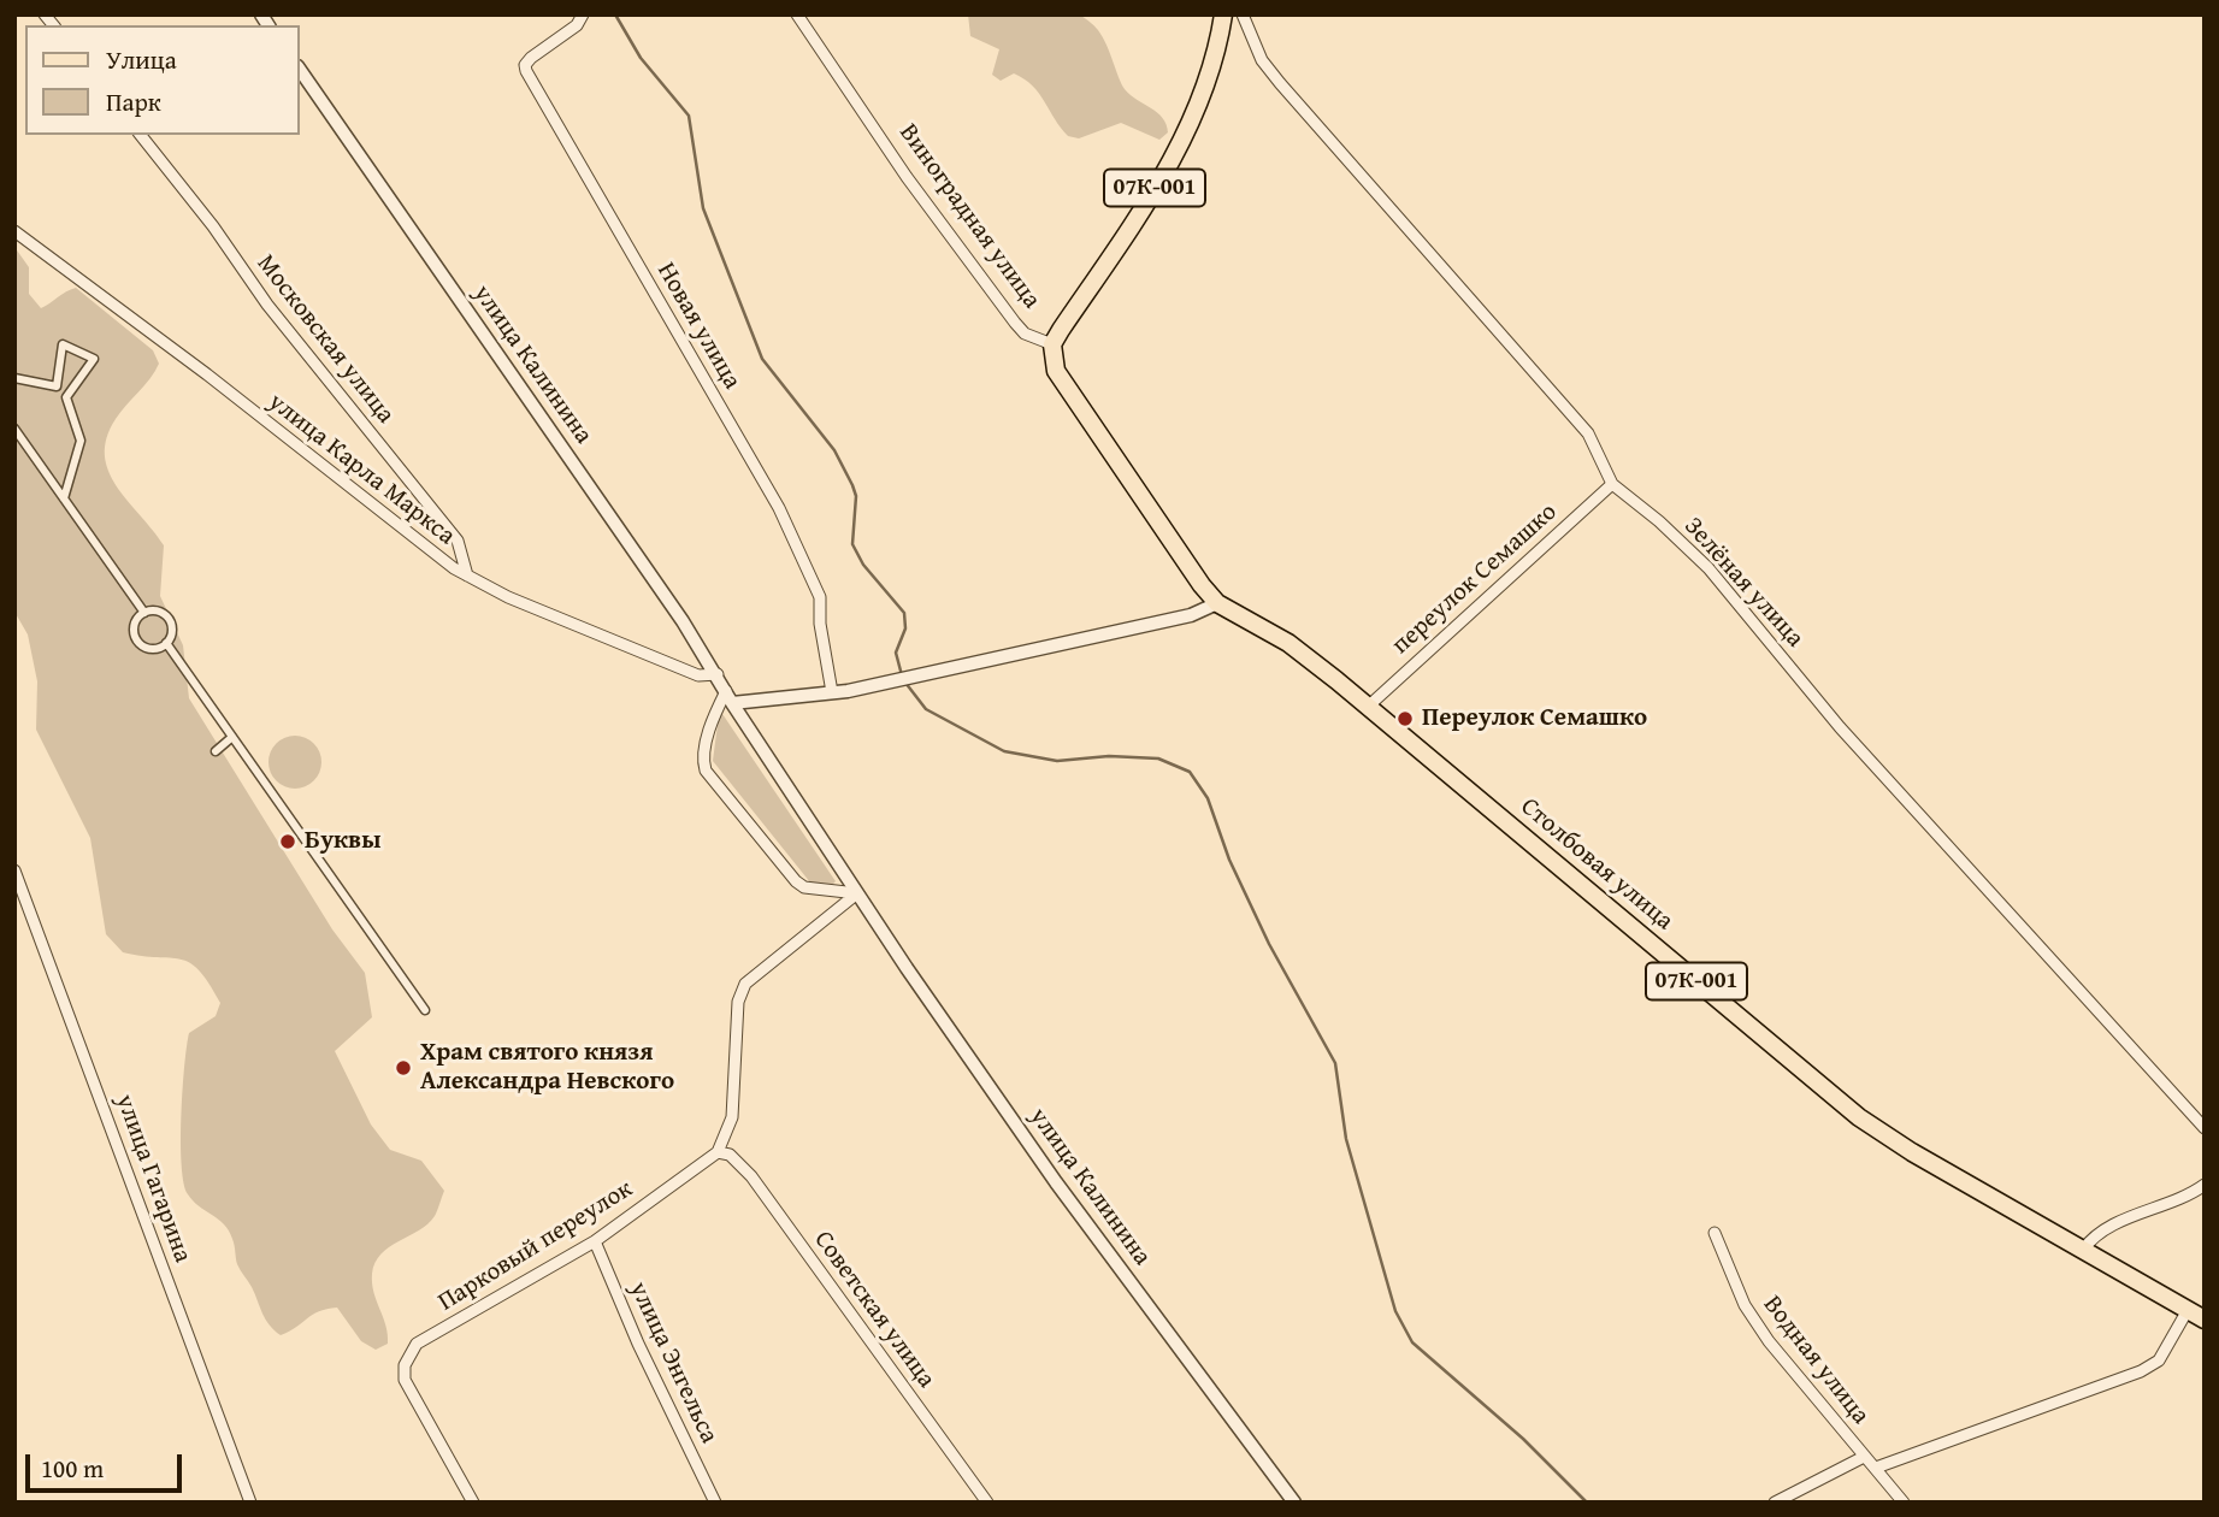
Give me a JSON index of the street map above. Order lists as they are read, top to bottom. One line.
{"streets":{"main road":["07К-001","Столбовая улица"],"street":["Виноградная улица","Новая улица","Московская улица","улица Калинина","улица Карла Маркса","переулок Семашко","Зелёная улица","улица Гагарина","Парковый переулок","Советская улица","Водная улица","улица Энгельса"]},"crossings":[["07К-001","Виноградная улица"],["07К-001","Столбовая улица"],["Московская улица","улица Карла Маркса"],["улица Калинина","улица Карла Маркса"],["переулок Семашко","Зелёная улица"],["переулок Семашко","Столбовая улица"],["Парковый переулок","Советская улица"],["Парковый переулок","улица Энгельса"]],"places":["Переулок Семашко","Буквы","Храм святого князя Александра Невского"],"legend":["Улица","Парк"],"scale_bar":"100 m"}
